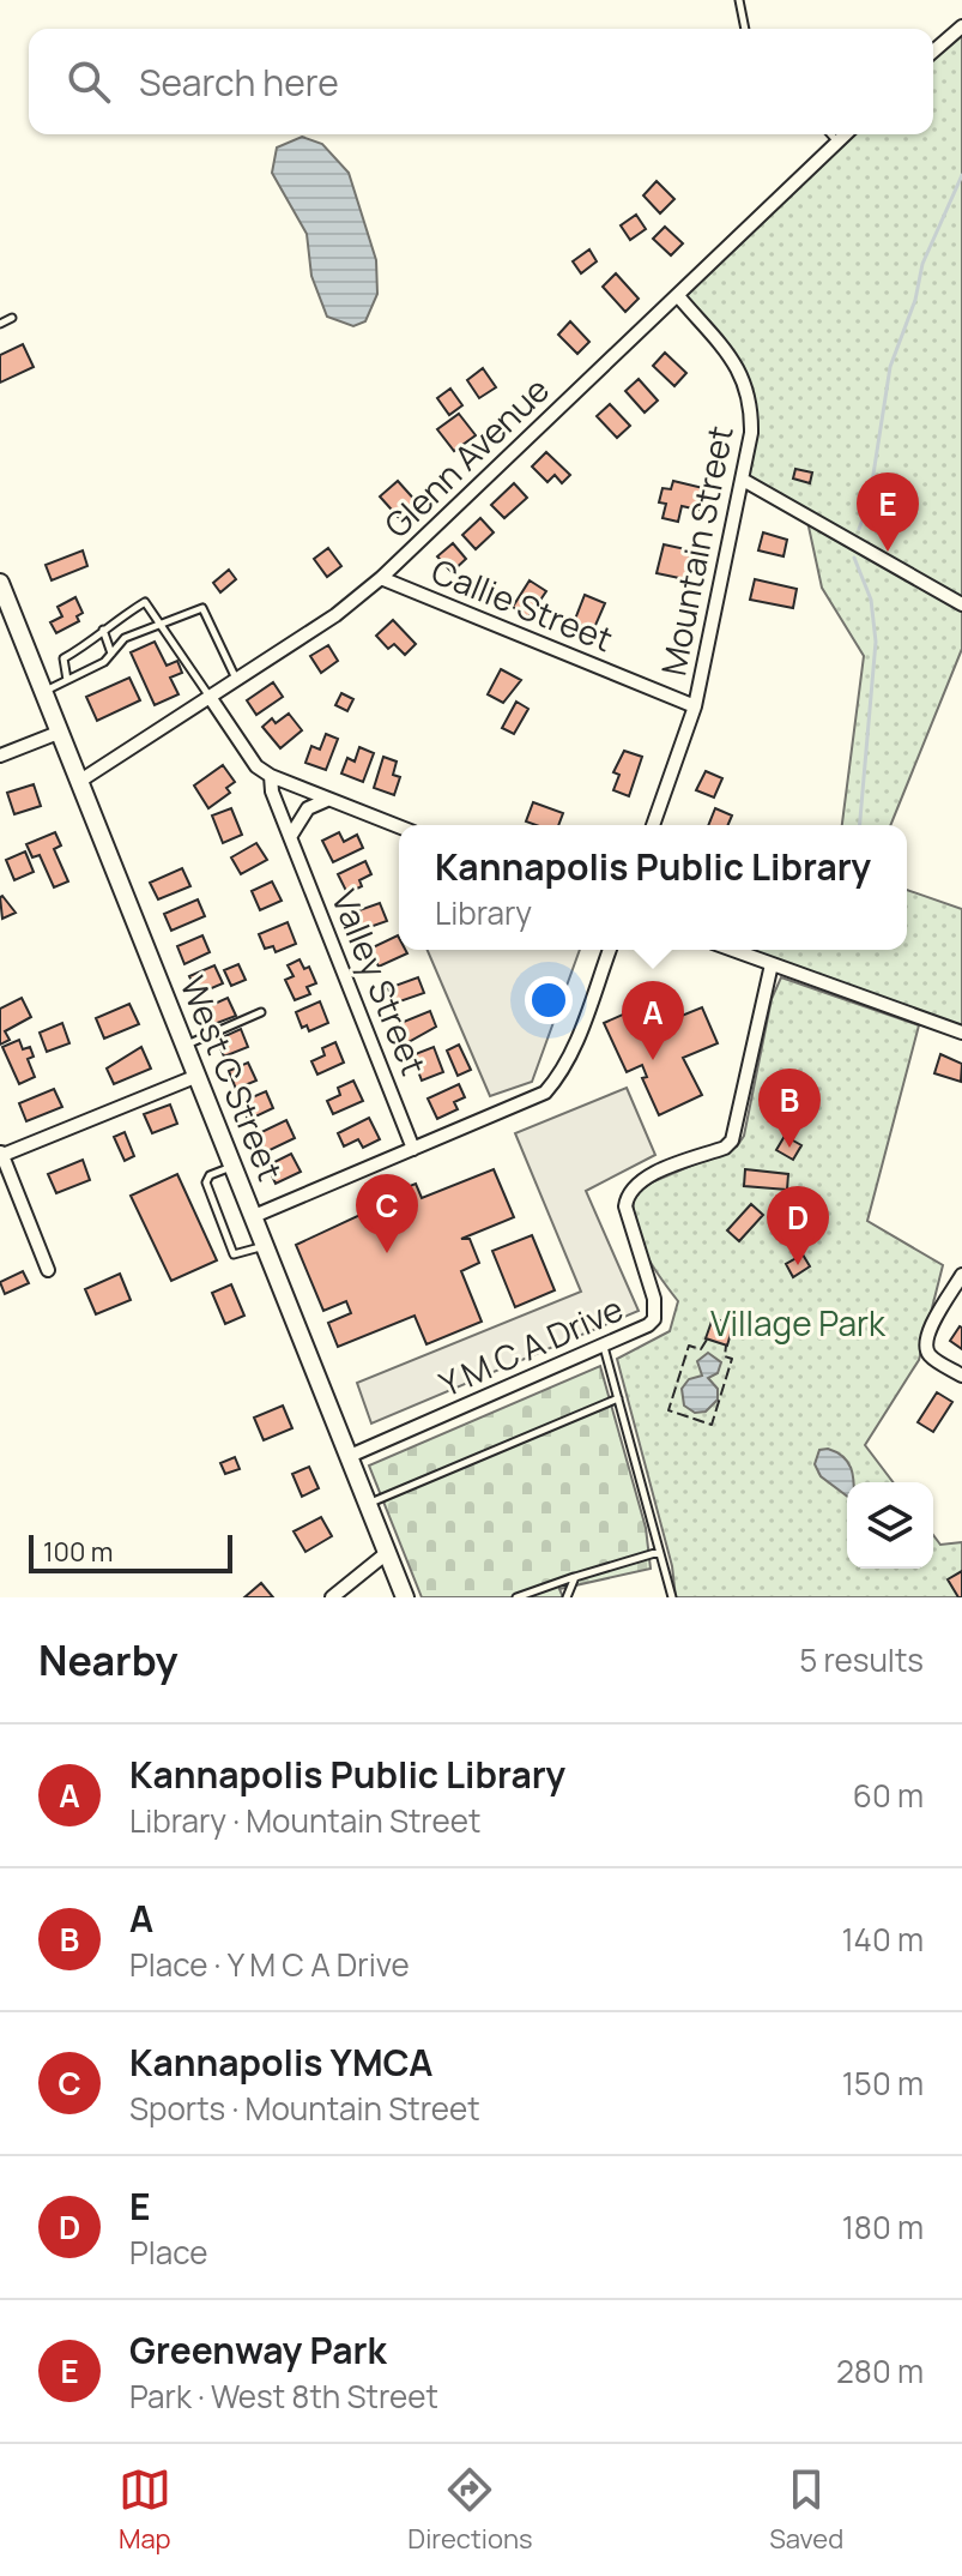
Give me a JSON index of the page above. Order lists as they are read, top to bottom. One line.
{"streets":{"main road":["West C Street"],"street":["Glenn Avenue","Mountain Street","Callie Street","Valley Street","Y M C A Drive"]},"crossings":[["Glenn Avenue","Mountain Street"],["Glenn Avenue","Callie Street"],["Glenn Avenue","Valley Street"],["Glenn Avenue","West C Street"],["Mountain Street","Callie Street"],["West C Street","Y M C A Drive"]],"parks":["Village Park"],"scale_bar":"100 m","page":{"search":"Search here","pins":["E","A","B","C","D"],"popup":["Kannapolis Public Library","Library"],"scale":"100 m","heading":["Nearby","5 results"],"list":[{"mark":"A","name":"Kannapolis Public Library","note":"Library · Mountain Street","value":"60 m"},{"mark":"B","name":"A","note":"Place · Y M C A Drive","value":"140 m"},{"mark":"C","name":"Kannapolis YMCA","note":"Sports · Mountain Street","value":"150 m"},{"mark":"D","name":"E","note":"Place","value":"180 m"},{"mark":"E","name":"Greenway Park","note":"Park · West 8th Street","value":"280 m"}],"nav":["Map","Directions","Saved"]}}
